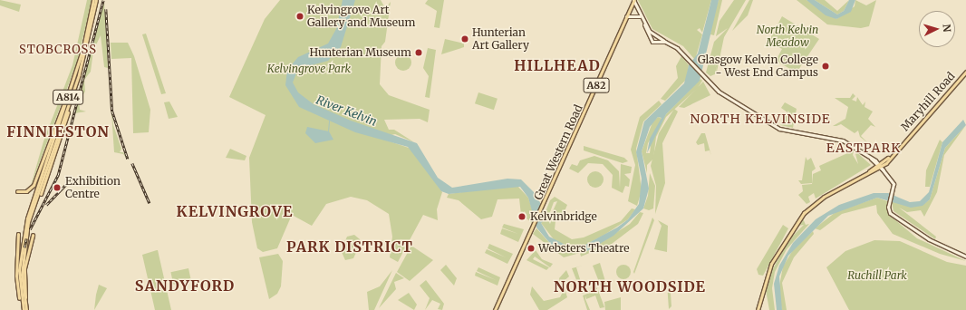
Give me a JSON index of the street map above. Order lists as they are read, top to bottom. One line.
{"streets":{"main road":["A82","A814","Maryhill Road","Great Western Road"]},"districts":["STOBCROSS","HILLHEAD","NORTH KELVINSIDE","FINNIESTON","EASTPARK","KELVINGROVE","PARK DISTRICT","SANDYFORD","NORTH WOODSIDE"],"water":["River Kelvin"],"parks":["North Kelvin Meadow","Kelvingrove Park","Ruchill Park"],"places":["Kelvingrove Art Gallery and Museum","Hunterian Art Gallery","Hunterian Museum","Glasgow Kelvin College - West End Campus","Exhibition Centre","Kelvinbridge","Websters Theatre"],"north":"right"}
